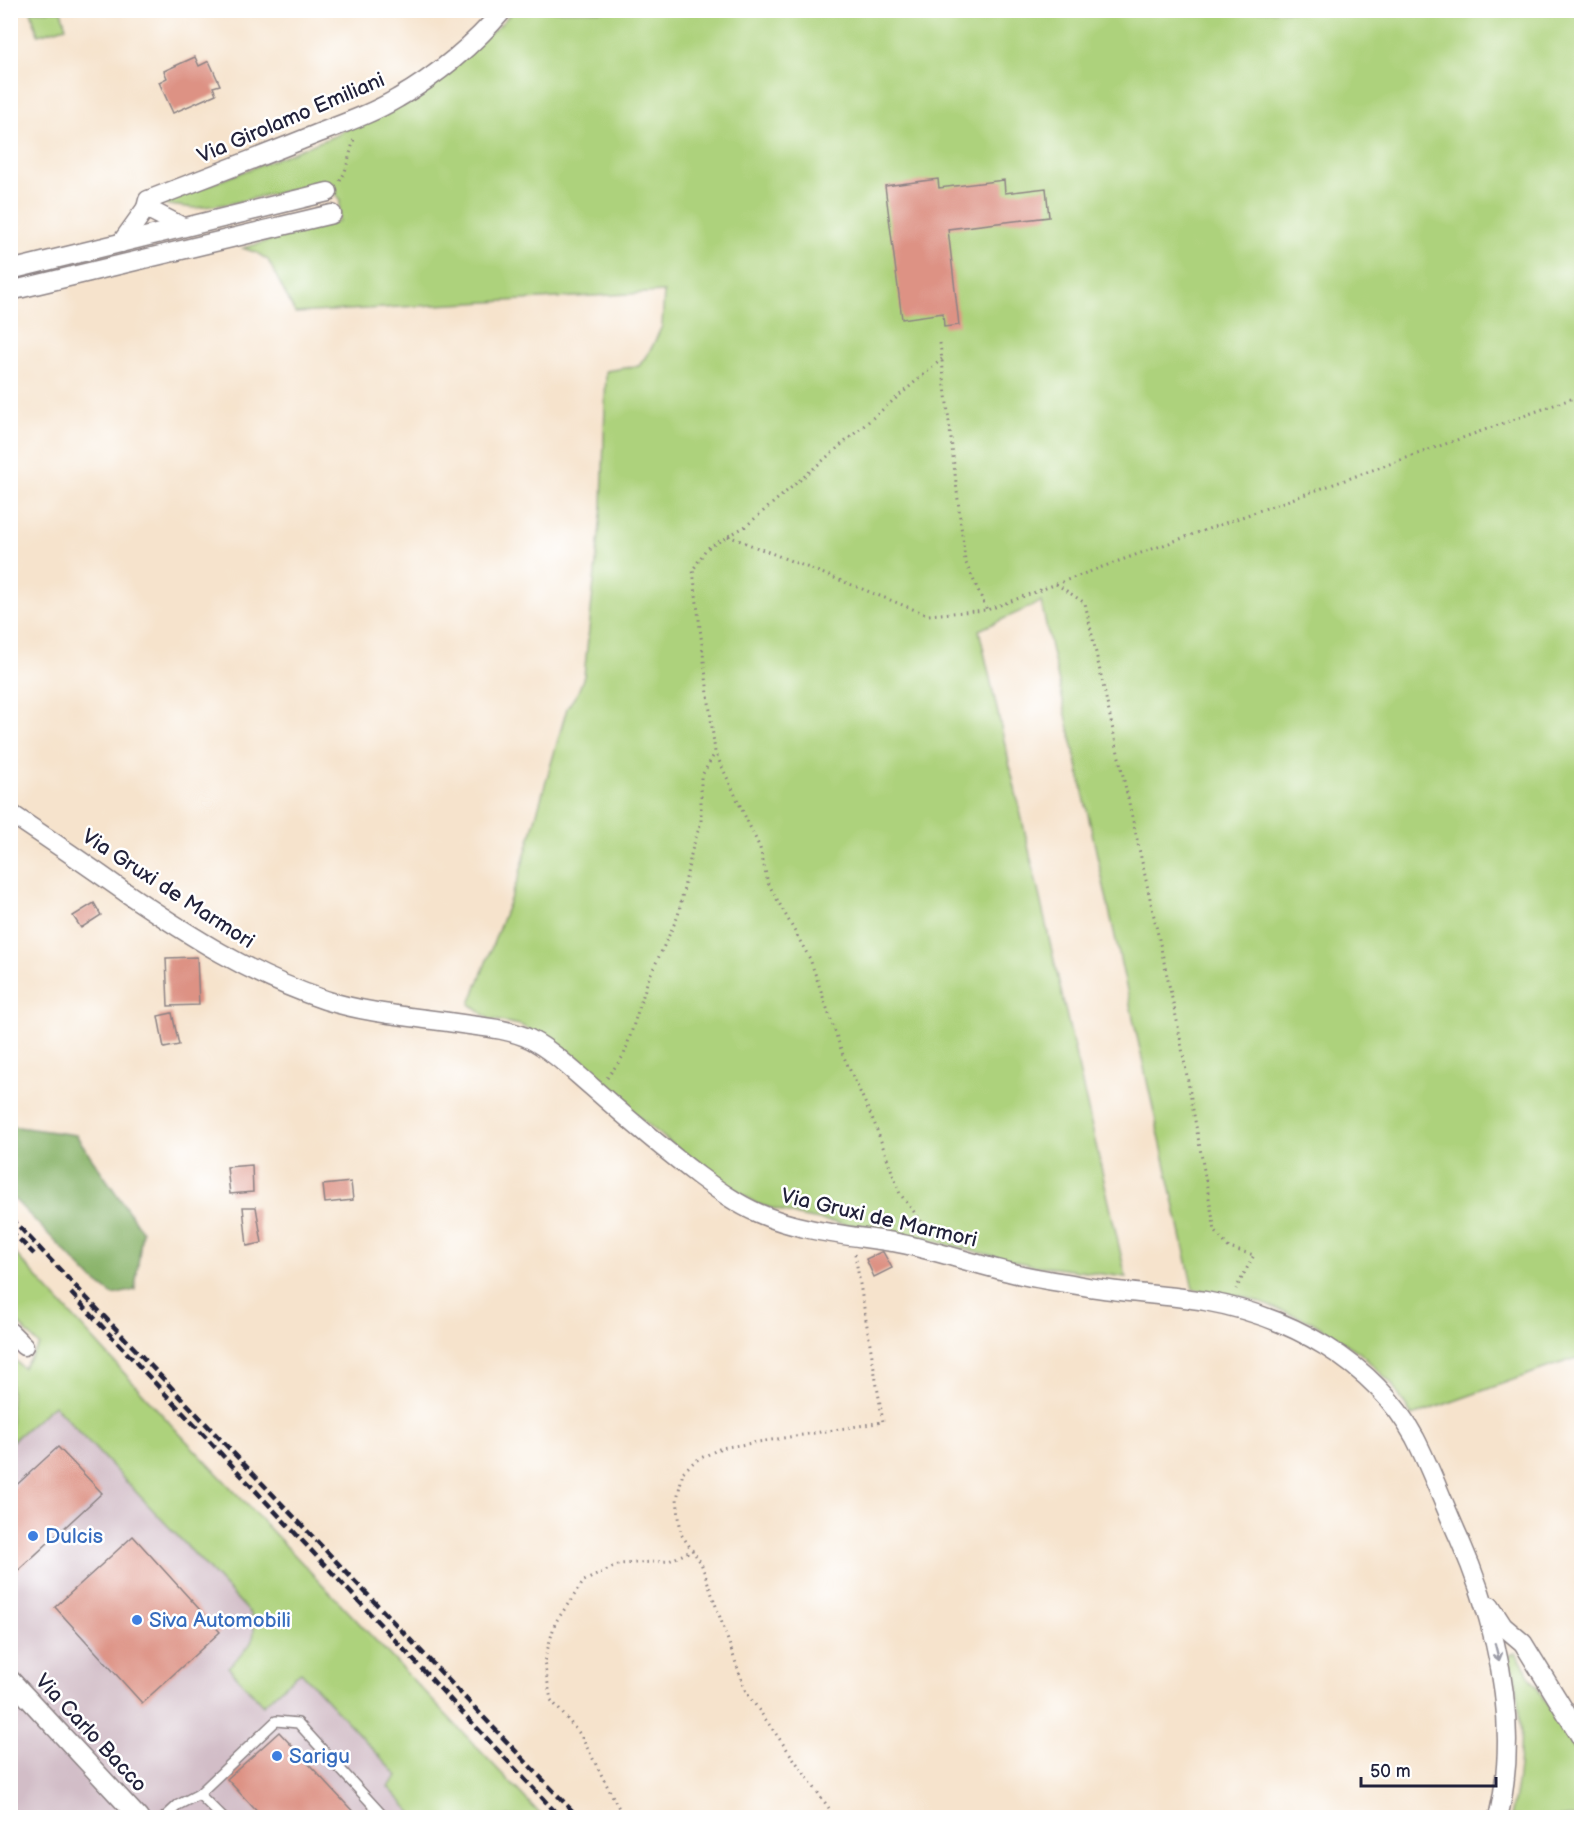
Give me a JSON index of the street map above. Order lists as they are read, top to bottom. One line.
{"streets":{"street":["Via Girolamo Emiliani","Via Gruxi de Marmori","Via Carlo Bacco"]},"places":["Dulcis","Siva Automobili","Sarigu"],"scale_bar":"50 m"}
